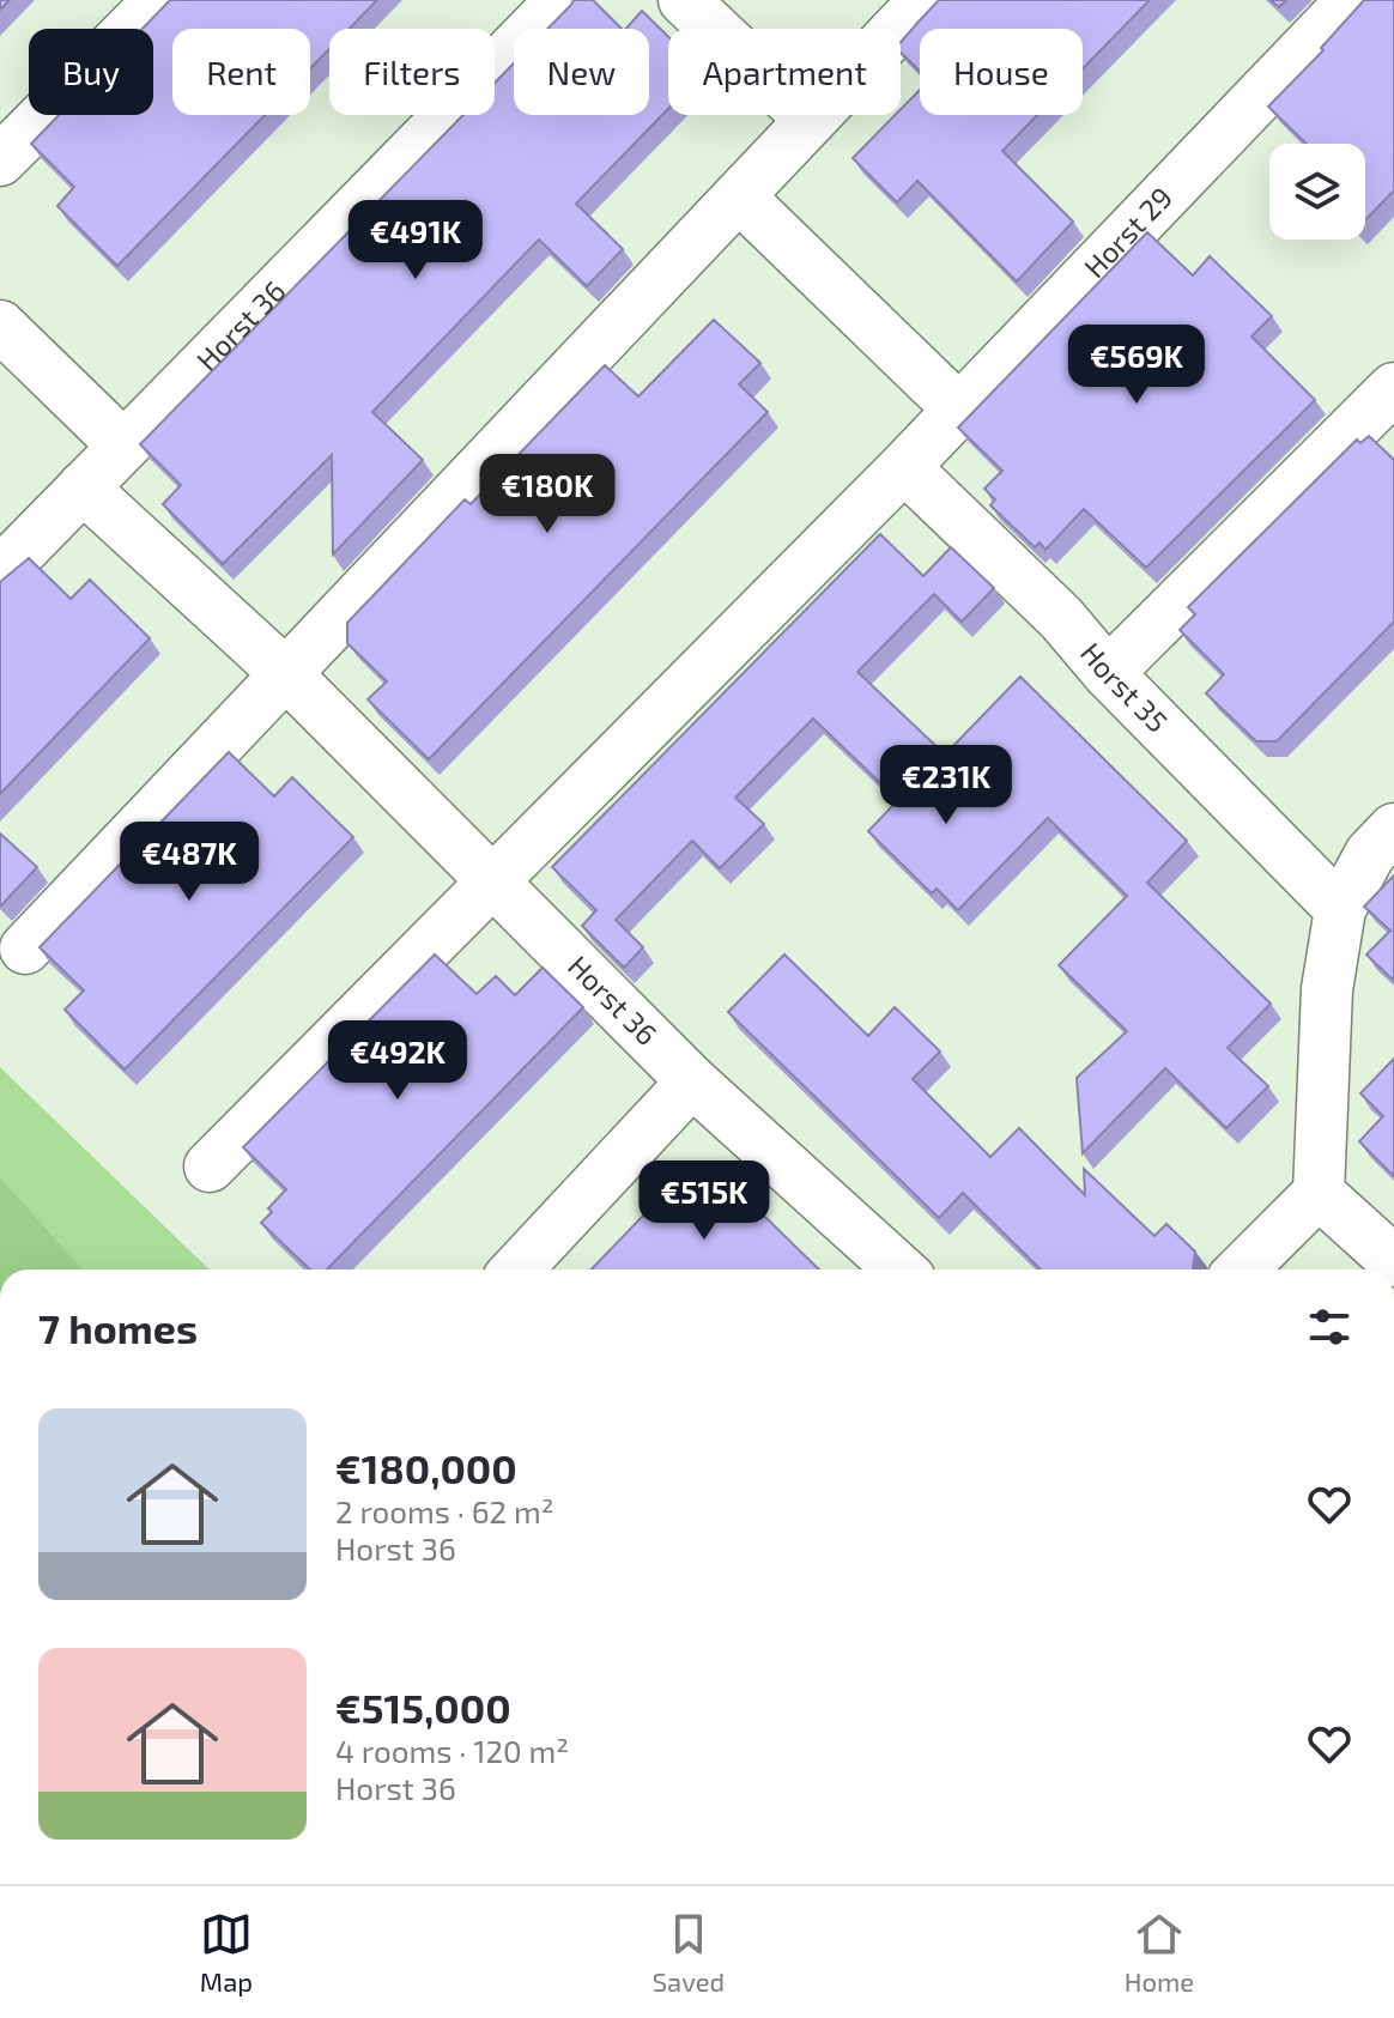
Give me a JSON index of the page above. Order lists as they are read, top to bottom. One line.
{"streets":{"street":["Horst 29","Horst 36","Horst 35"]},"crossings":[["Horst 29","Horst 35"]],"page":{"chip":["Buy","Rent","Filters","New","Apartment","House"],"price":["€491K","€569K","€180K","€231K","€487K","€492K","€515K"],"heading":"7 homes","list":[{"name":"€180,000","note":"2 rooms · 62 m² · Horst 36"},{"name":"€515,000","note":"4 rooms · 120 m² · Horst 36"}],"tabs":["Map","Saved","Home"]}}
